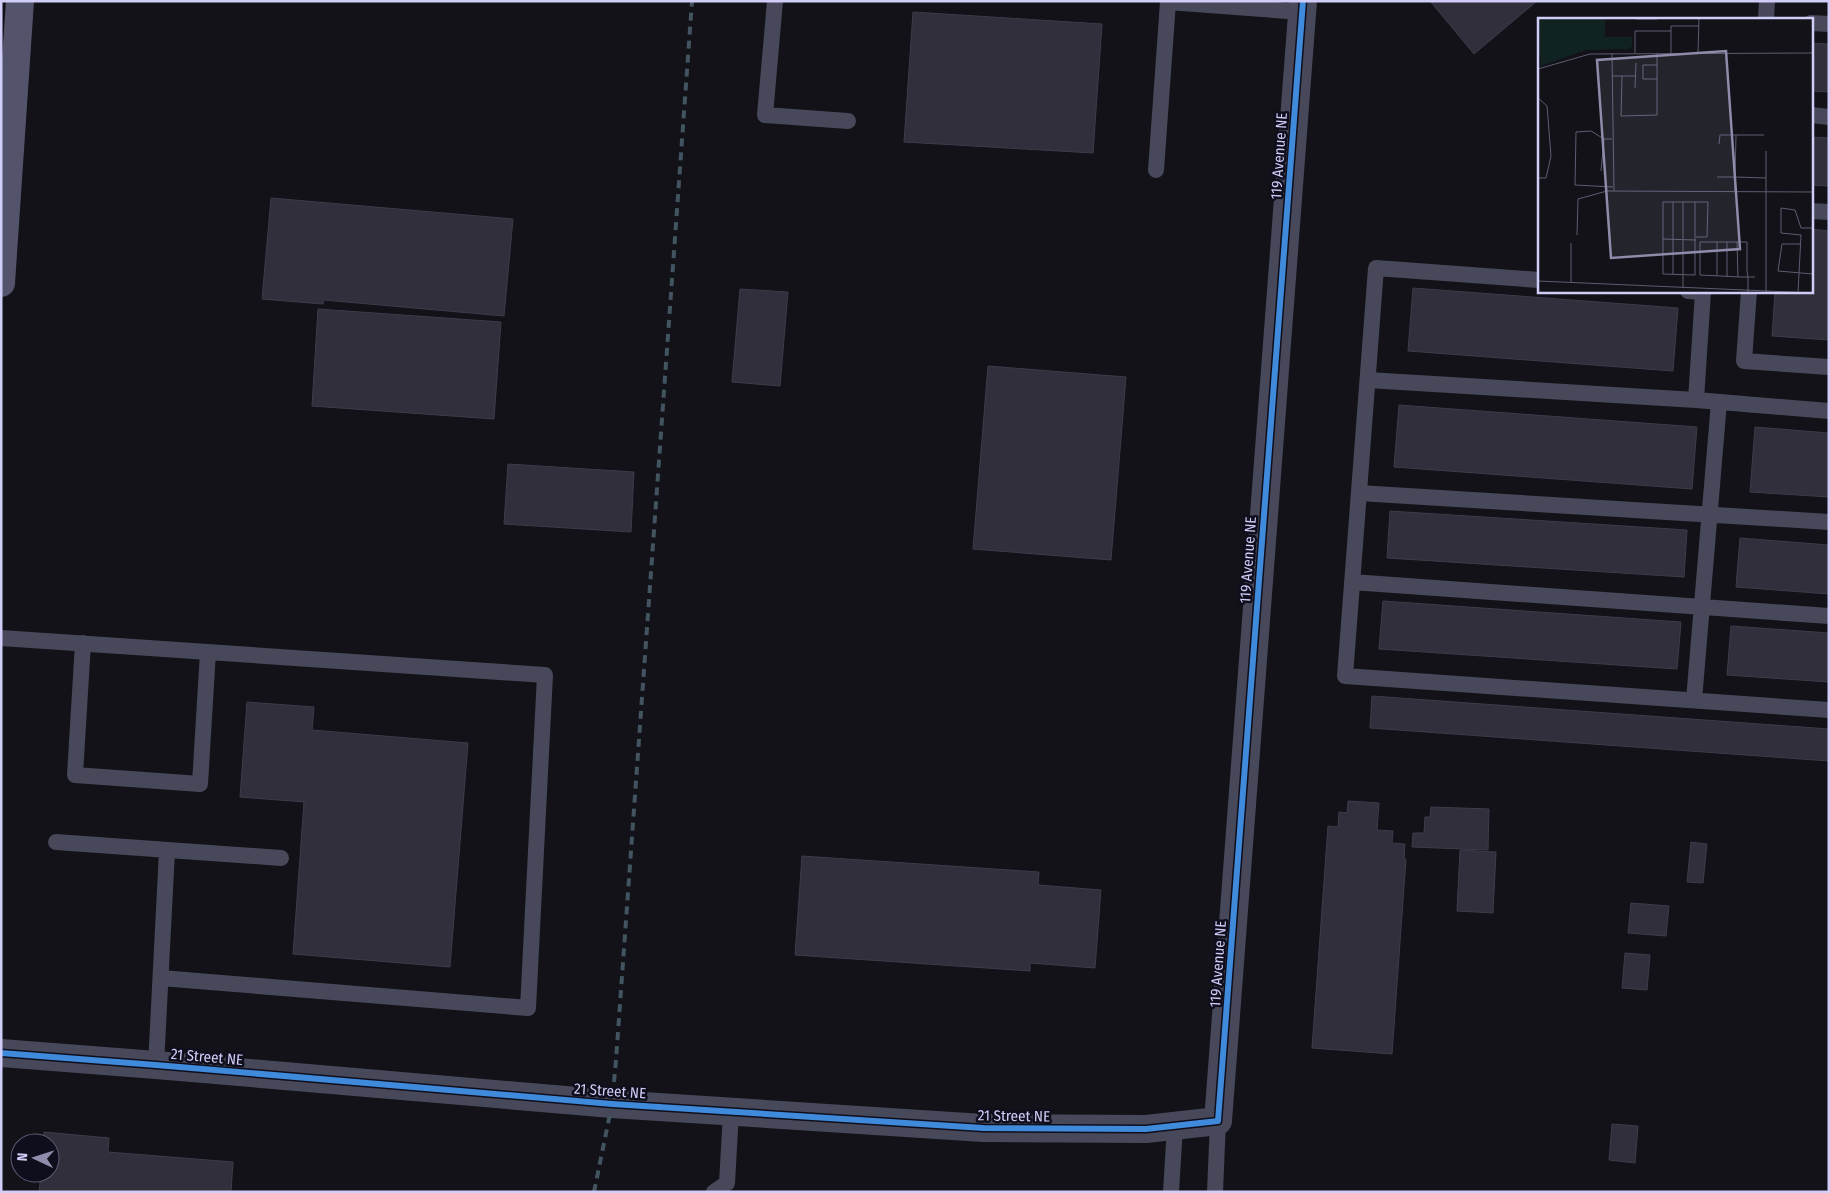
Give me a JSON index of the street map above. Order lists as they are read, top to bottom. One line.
{"streets":{"street":["119 Avenue NE","21 Street NE"]},"crossings":[["119 Avenue NE","21 Street NE"]],"north":"left"}
